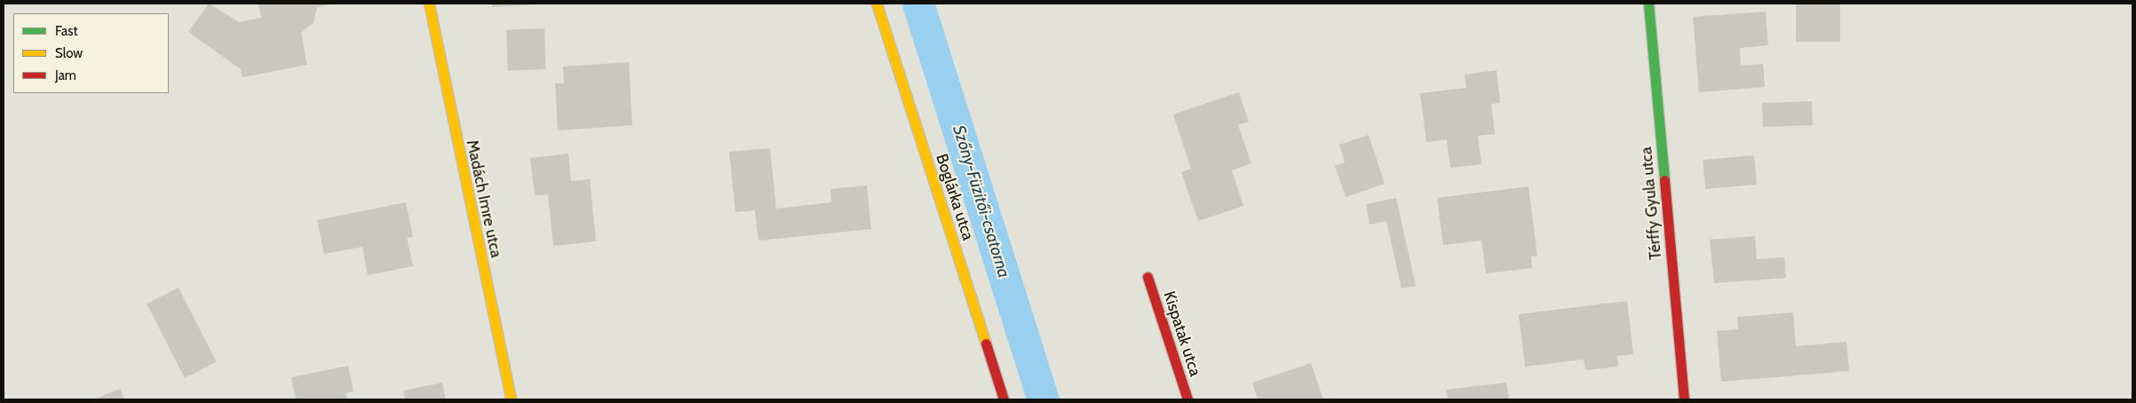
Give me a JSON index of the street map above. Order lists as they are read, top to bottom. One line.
{"streets":{"street":["Boglárka utca","Madách Imre utca","Térffy Gyula utca","Kispatak utca"]},"water":["Szőny-Füzitői-csatorna"],"legend":["Fast","Slow","Jam"]}
